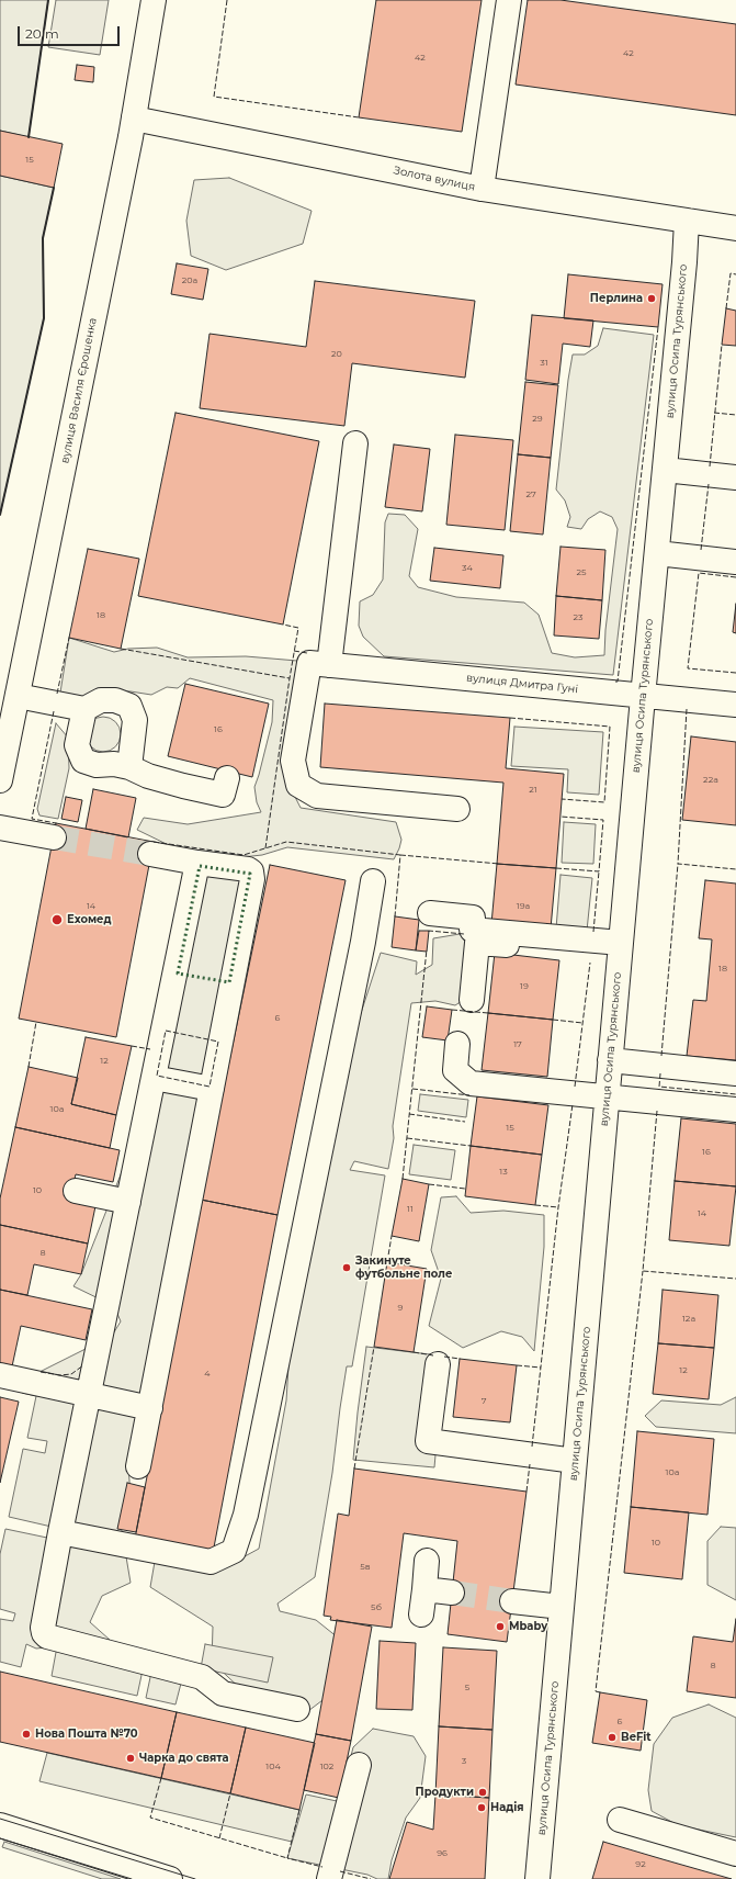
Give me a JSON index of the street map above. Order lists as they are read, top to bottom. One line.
{"streets":{"street":["Золота вулиця","вулиця Осипа Турянського","вулиця Василя Єрошенка","вулиця Дмитра Гуні"]},"crossings":[["Золота вулиця","вулиця Осипа Турянського"],["Золота вулиця","вулиця Василя Єрошенка"],["вулиця Осипа Турянського","вулиця Дмитра Гуні"]],"places":["Перлина","Ехомед","Закинуте футбольне поле","Mbaby","Нова Пошта №70","BeFit","Чарка до свята","Продукти","Надія"],"house_numbers":["42","42","15","20а","20","31","29","27","34","25","18","23","16","22а","21","14","19а","18","19","6","17","12","10а","15","16","13","10","11","14","8","9","12а","12","4","7","10а","10","5в","5б","8","5","6","3","104","102","96","92"],"scale_bar":"20 m"}
